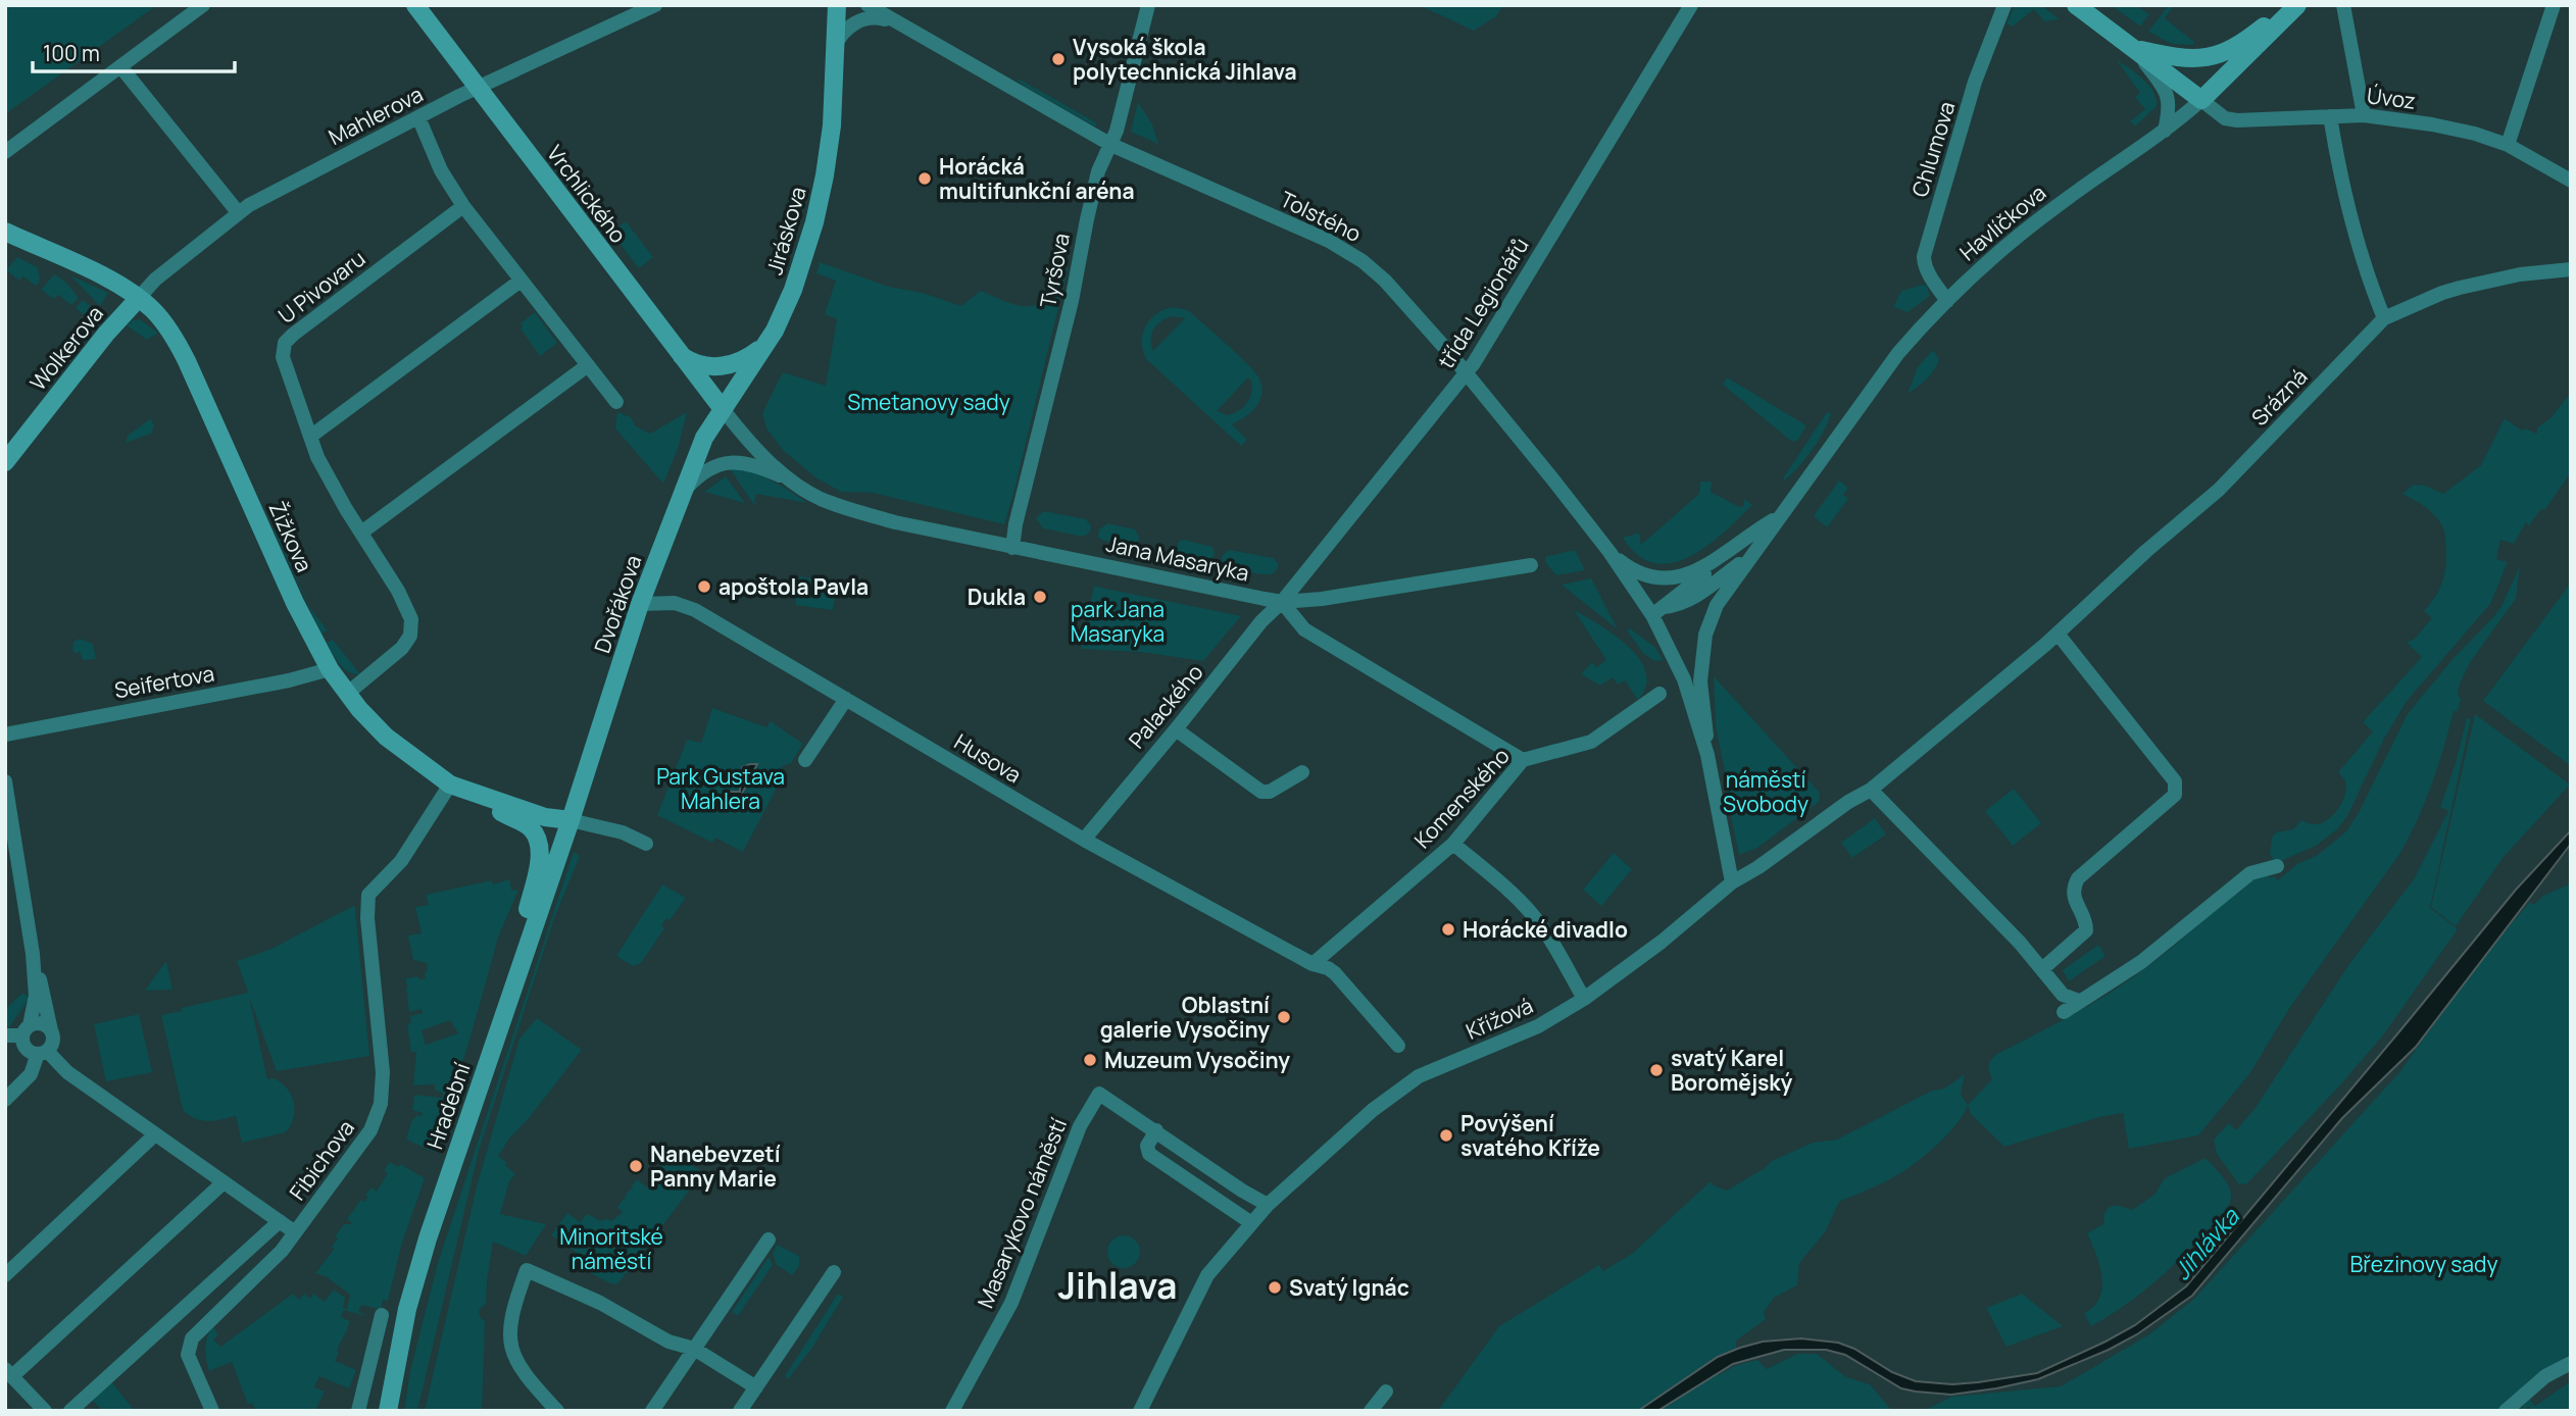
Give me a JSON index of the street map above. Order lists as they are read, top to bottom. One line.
{"streets":{"main road":["Vrchlického","Havlíčkova","Jiráskova","Wolkerova","Žižkova","Dvořákova","Hradební"],"street":["Úvoz","Mahlerova","Chlumova","Tolstého","Tyršova","U Pivovaru","třída Legionářů","Srázná","Jana Masaryka","Seifertova","Palackého","Husova","Komenského","Křížová","Fibichova","Masarykovo náměstí"]},"crossings":[["Úvoz","Havlíčkova"],["Mahlerova","Vrchlického"],["Mahlerova","Wolkerova"],["Mahlerova","Žižkova"],["Chlumova","Havlíčkova"],["Vrchlického","Jiráskova"],["Vrchlického","Jana Masaryka"],["Vrchlického","Dvořákova"],["Tolstého","Havlíčkova"],["Tolstého","Tyršova"],["Tolstého","třída Legionářů"],["Jiráskova","Jana Masaryka"],["Jiráskova","Dvořákova"],["Tyršova","Jana Masaryka"],["U Pivovaru","Žižkova"],["třída Legionářů","Jana Masaryka"],["třída Legionářů","Palackého"],["Wolkerova","Žižkova"],["Žižkova","Dvořákova"],["Žižkova","Seifertova"],["Žižkova","Hradební"],["Žižkova","Fibichova"],["Jana Masaryka","Dvořákova"],["Jana Masaryka","Palackého"],["Dvořákova","Husova"],["Dvořákova","Hradební"],["Palackého","Husova"],["Husova","Komenského"],["Křížová","Masarykovo náměstí"]],"districts":["Jihlava"],"water":["Jihlávka"],"parks":["Smetanovy sady","park Jana Masaryka","Park Gustava Mahlera","náměstí Svobody","Minoritské náměstí","Březinovy sady"],"places":["Vysoká škola polytechnická Jihlava","Horácká multifunkční aréna","apoštola Pavla","Dukla","Horácké divadlo","Oblastní galerie Vysočiny","Muzeum Vysočiny","svatý Karel Boromějský","Povýšení svatého Kříže","Nanebevzetí Panny Marie","Svatý Ignác"],"scale_bar":"100 m"}
